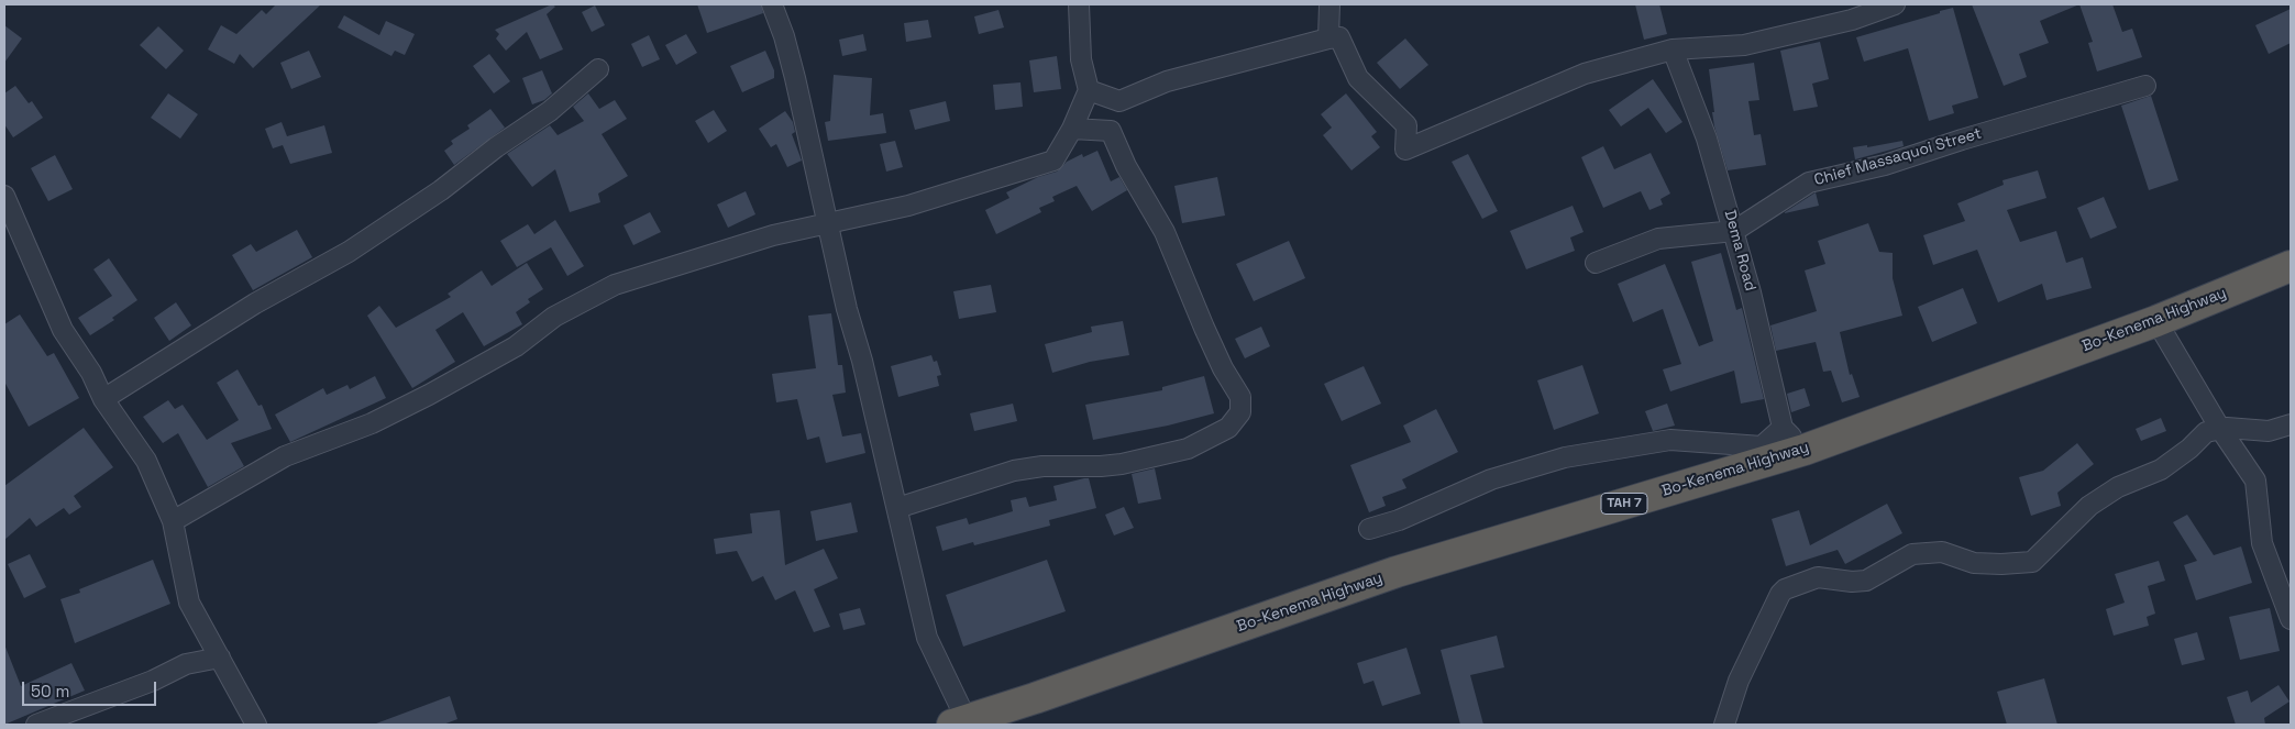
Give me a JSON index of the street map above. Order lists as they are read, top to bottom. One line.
{"streets":{"highway":["Bo-Kenema Highway","TAH 7"],"street":["Chief Massaquoi Street","Dema Road"]},"crossings":[["Chief Massaquoi Street","Dema Road"]],"scale_bar":"50 m"}
